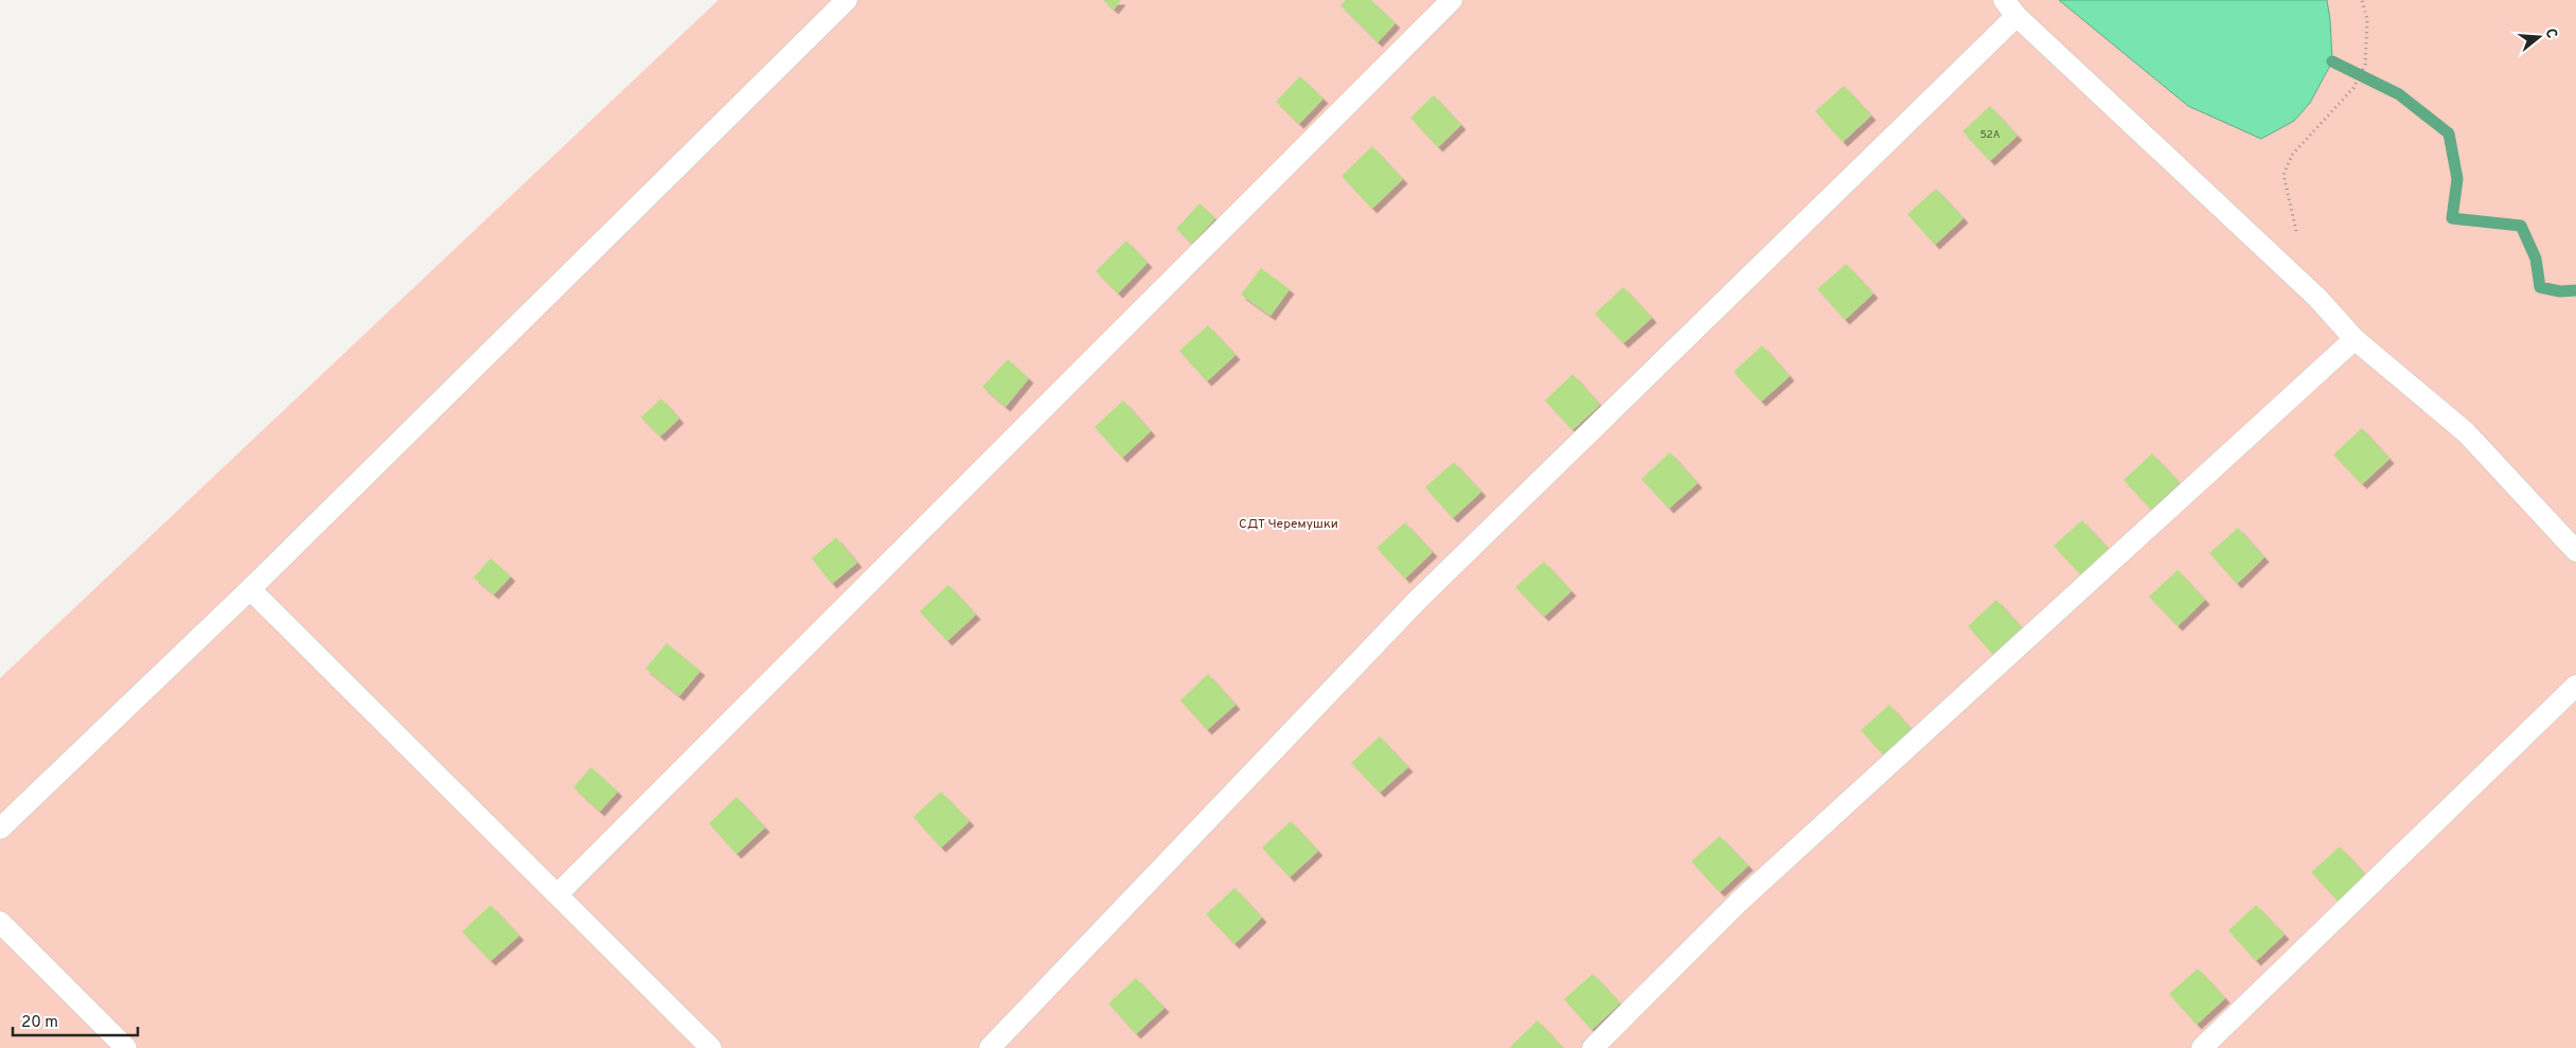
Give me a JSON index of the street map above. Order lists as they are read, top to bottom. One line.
{"parks":["СДТ Черемушки"],"house_numbers":["52А"],"scale_bar":"20 m","north":"right"}
